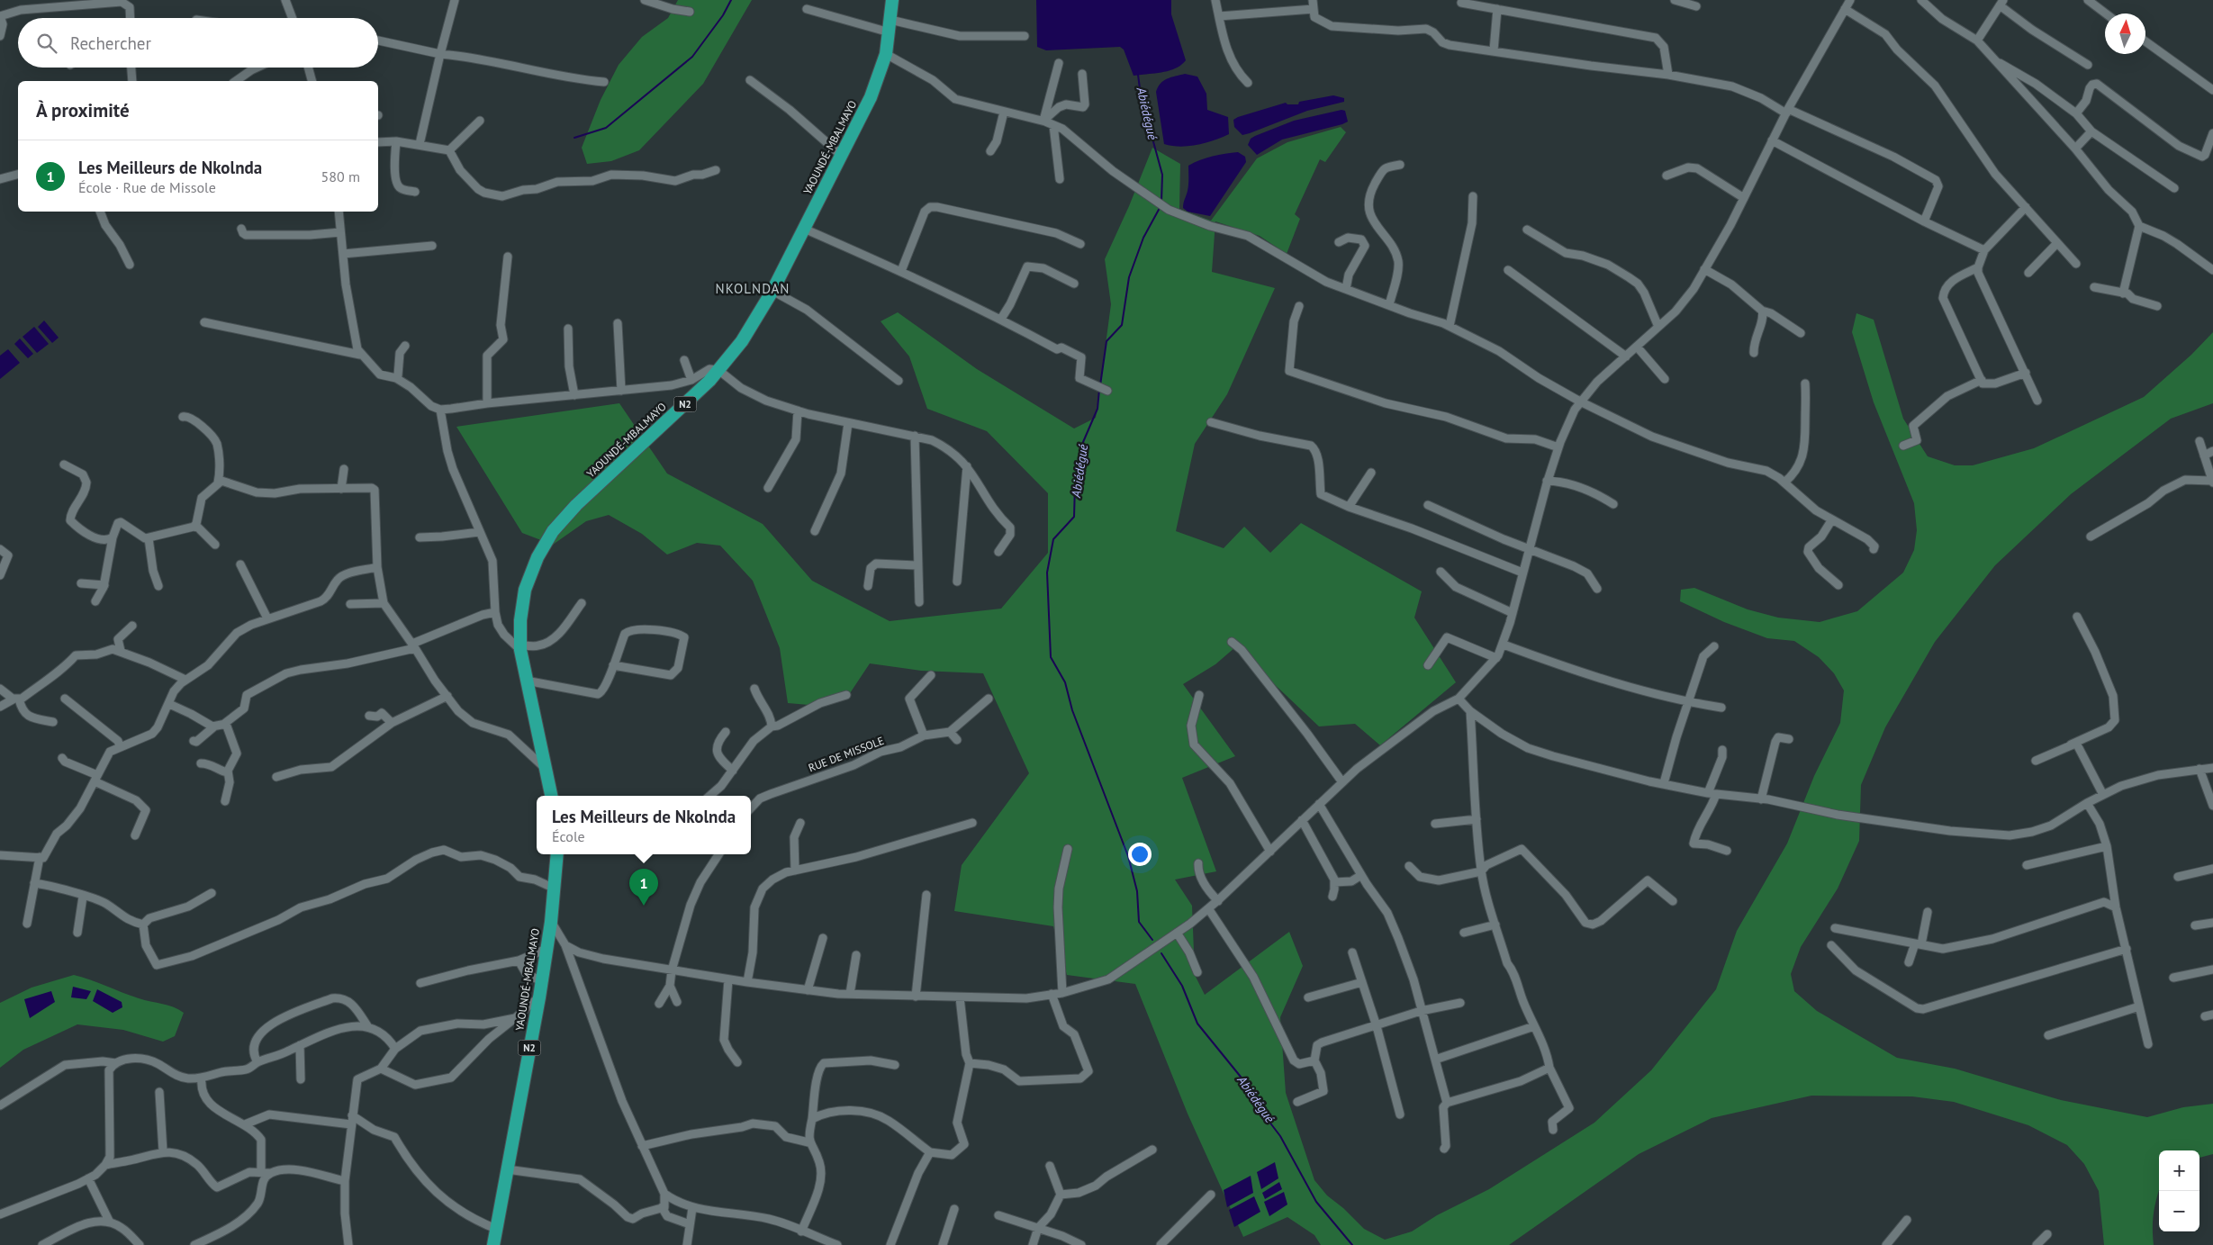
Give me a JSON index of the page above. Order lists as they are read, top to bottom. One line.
{"streets":{"highway":["YAOUNDÉ-MBALMAYO","N2"],"street":["RUE DE MISSOLE"]},"districts":["NKOLNDAN"],"water":["Abiédégué"],"north":"top","page":{"search":"Rechercher","heading":"À proximité","list":[{"mark":"1","name":"Les Meilleurs de Nkolnda","note":"École · Rue de Missole","value":"580 m"}],"popup":["Les Meilleurs de Nkolnda","École"],"pins":"1","map_buttons":["+","−"]}}
